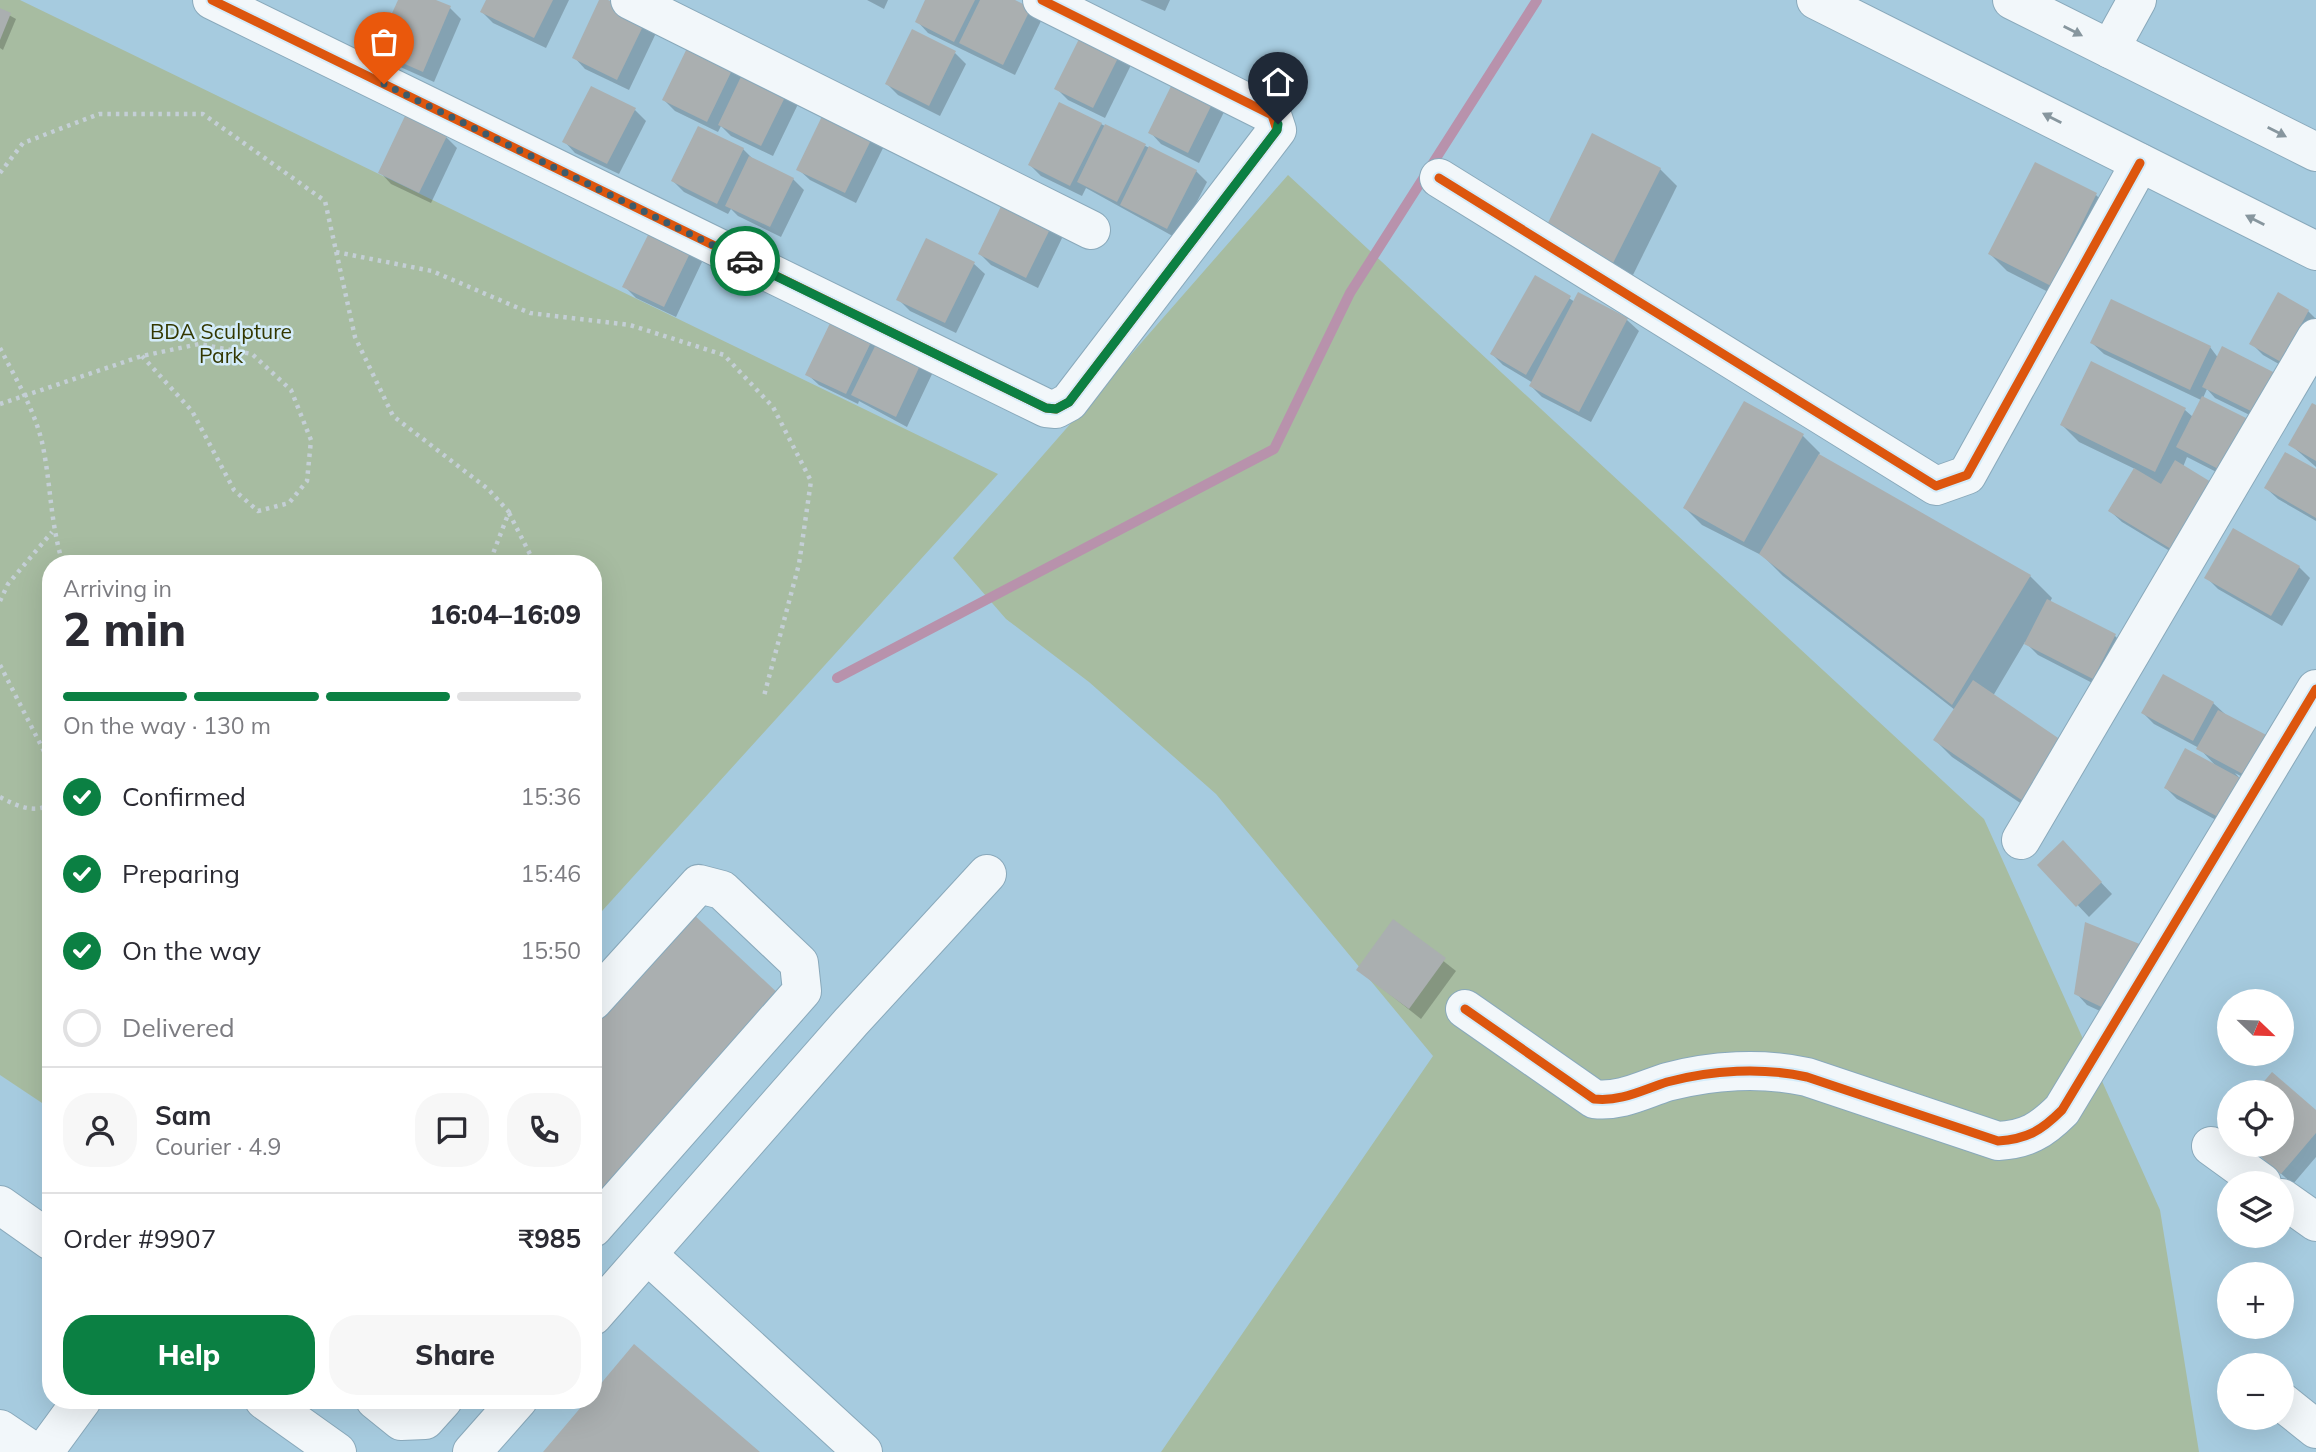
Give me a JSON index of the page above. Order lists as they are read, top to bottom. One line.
{"parks":["BDA Sculpture Park"],"north":"bottom right","page":{"heading":["2 min","Arriving in","16:04–16:09"],"panel":["Sam","Courier · 4.9","Order #9907","₹985"],"bar":"On the way · 130 m","list":[["Confirmed","15:36"],["Preparing","15:46"],["On the way","15:50"],"Delivered"],"map_buttons":["+","−"],"buttons":["Help","Share"]}}
